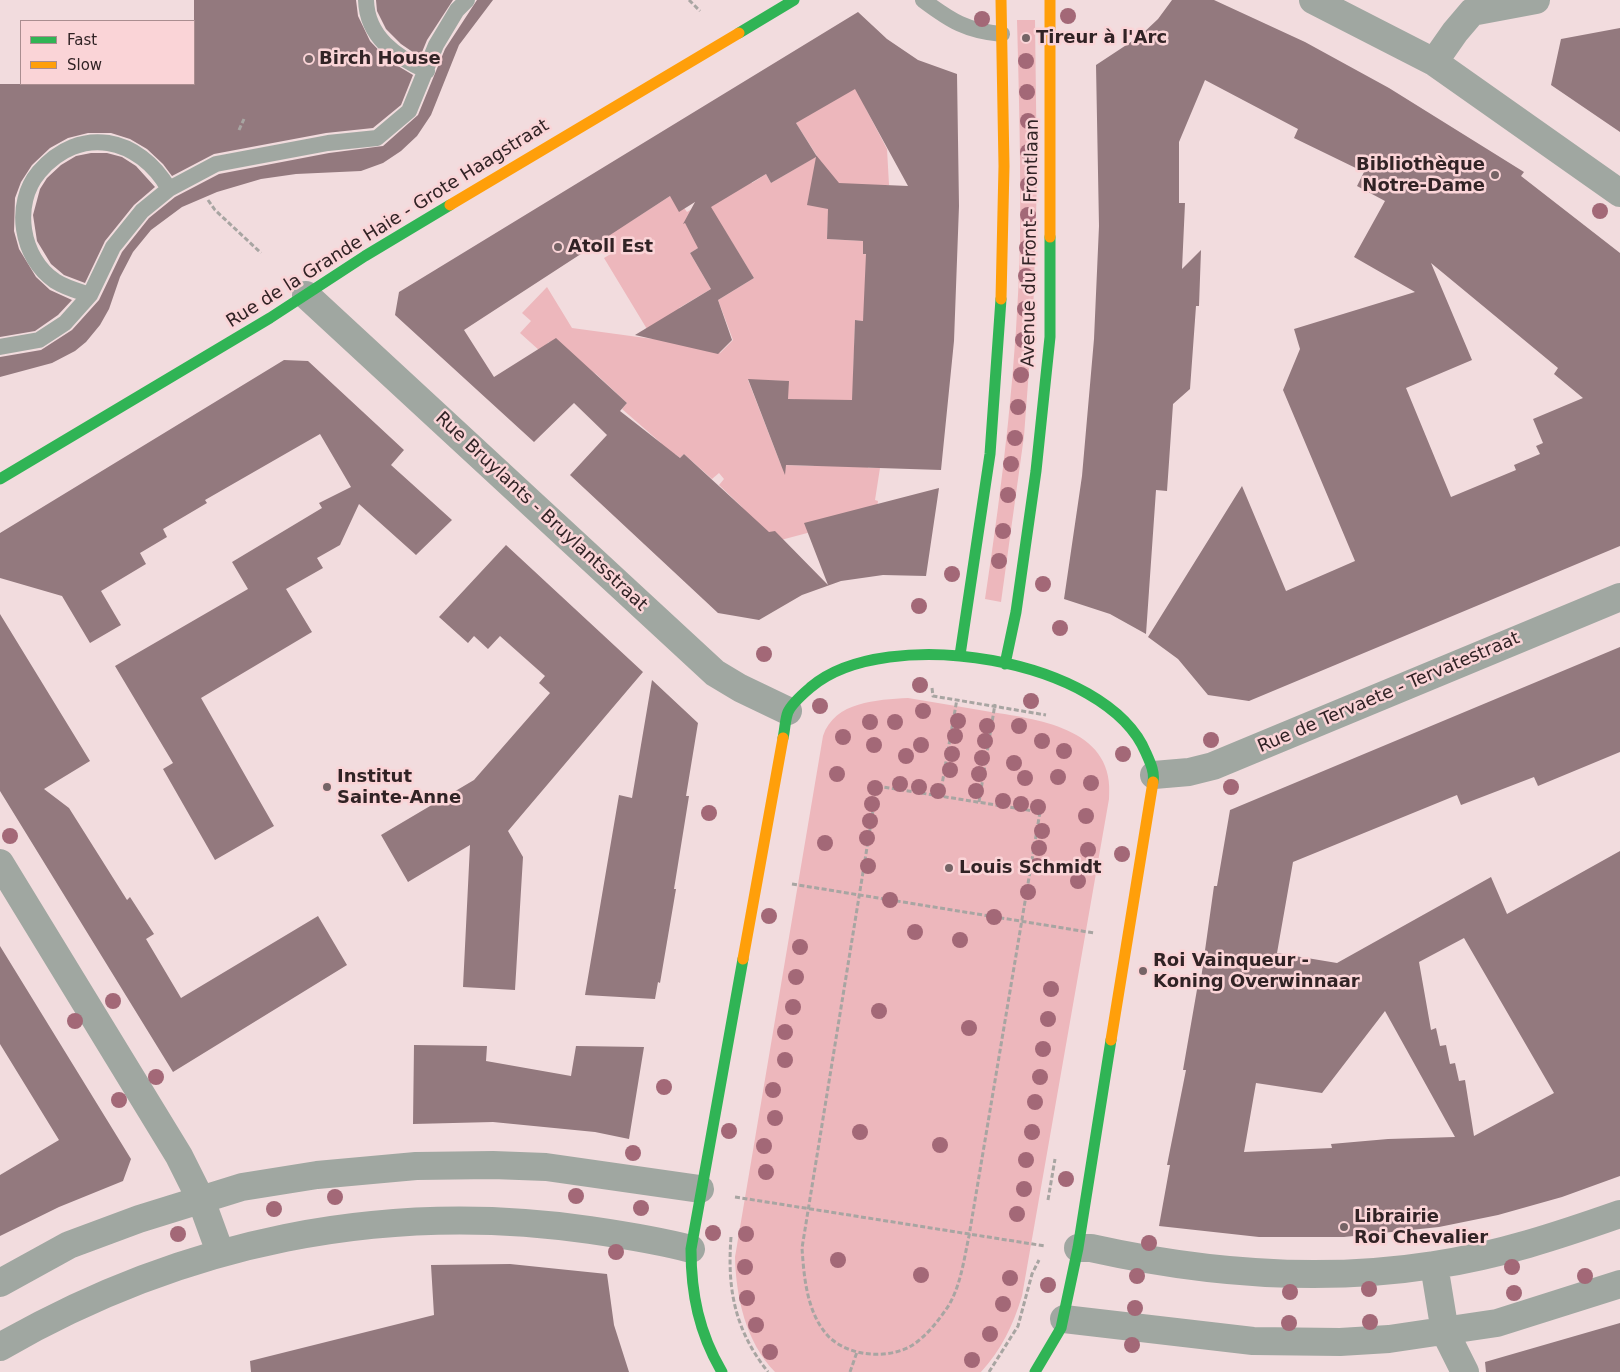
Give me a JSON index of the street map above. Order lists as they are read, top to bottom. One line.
{"streets":{"street":["Rue de la Grande Haie - Grote Haagstraat","Avenue du Front - Frontlaan","Rue Bruylants - Bruylantsstraat","Rue de Tervaete - Tervatestraat"]},"crossings":[["Rue de la Grande Haie - Grote Haagstraat","Rue Bruylants - Bruylantsstraat"]],"places":["Tireur à l'Arc","Birch House","Bibliothèque Notre-Dame","Atoll Est","Institut Sainte-Anne","Louis Schmidt","Roi Vainqueur - Koning Overwinnaar","Librairie Roi Chevalier"],"legend":["Fast","Slow"]}
